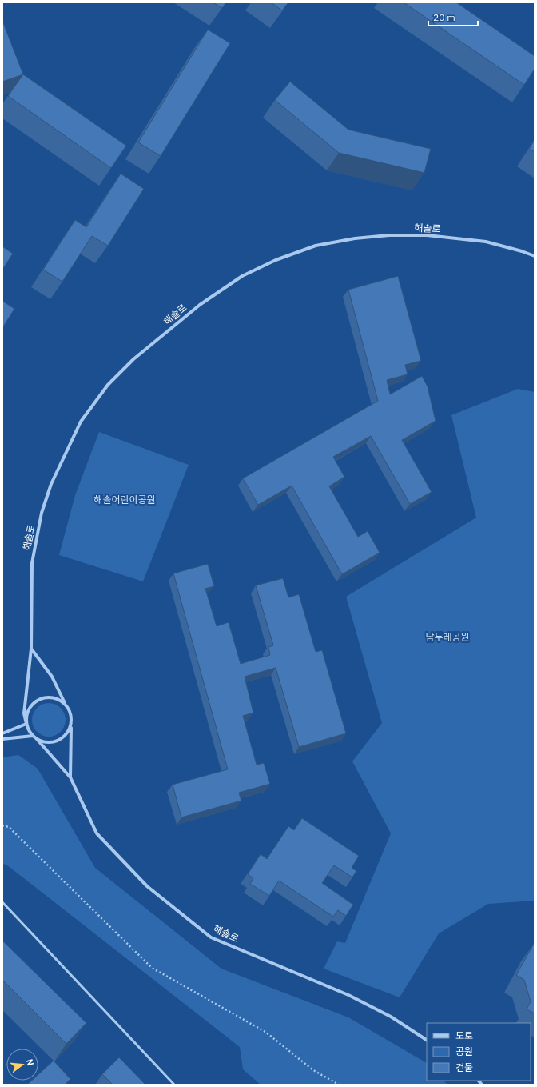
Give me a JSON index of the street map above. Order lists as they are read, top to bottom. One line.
{"streets":{"street":["해솔로"]},"parks":["해솔어린이공원","남두레공원"],"legend":["도로","공원","건물"],"scale_bar":"20 m","north":"right"}
